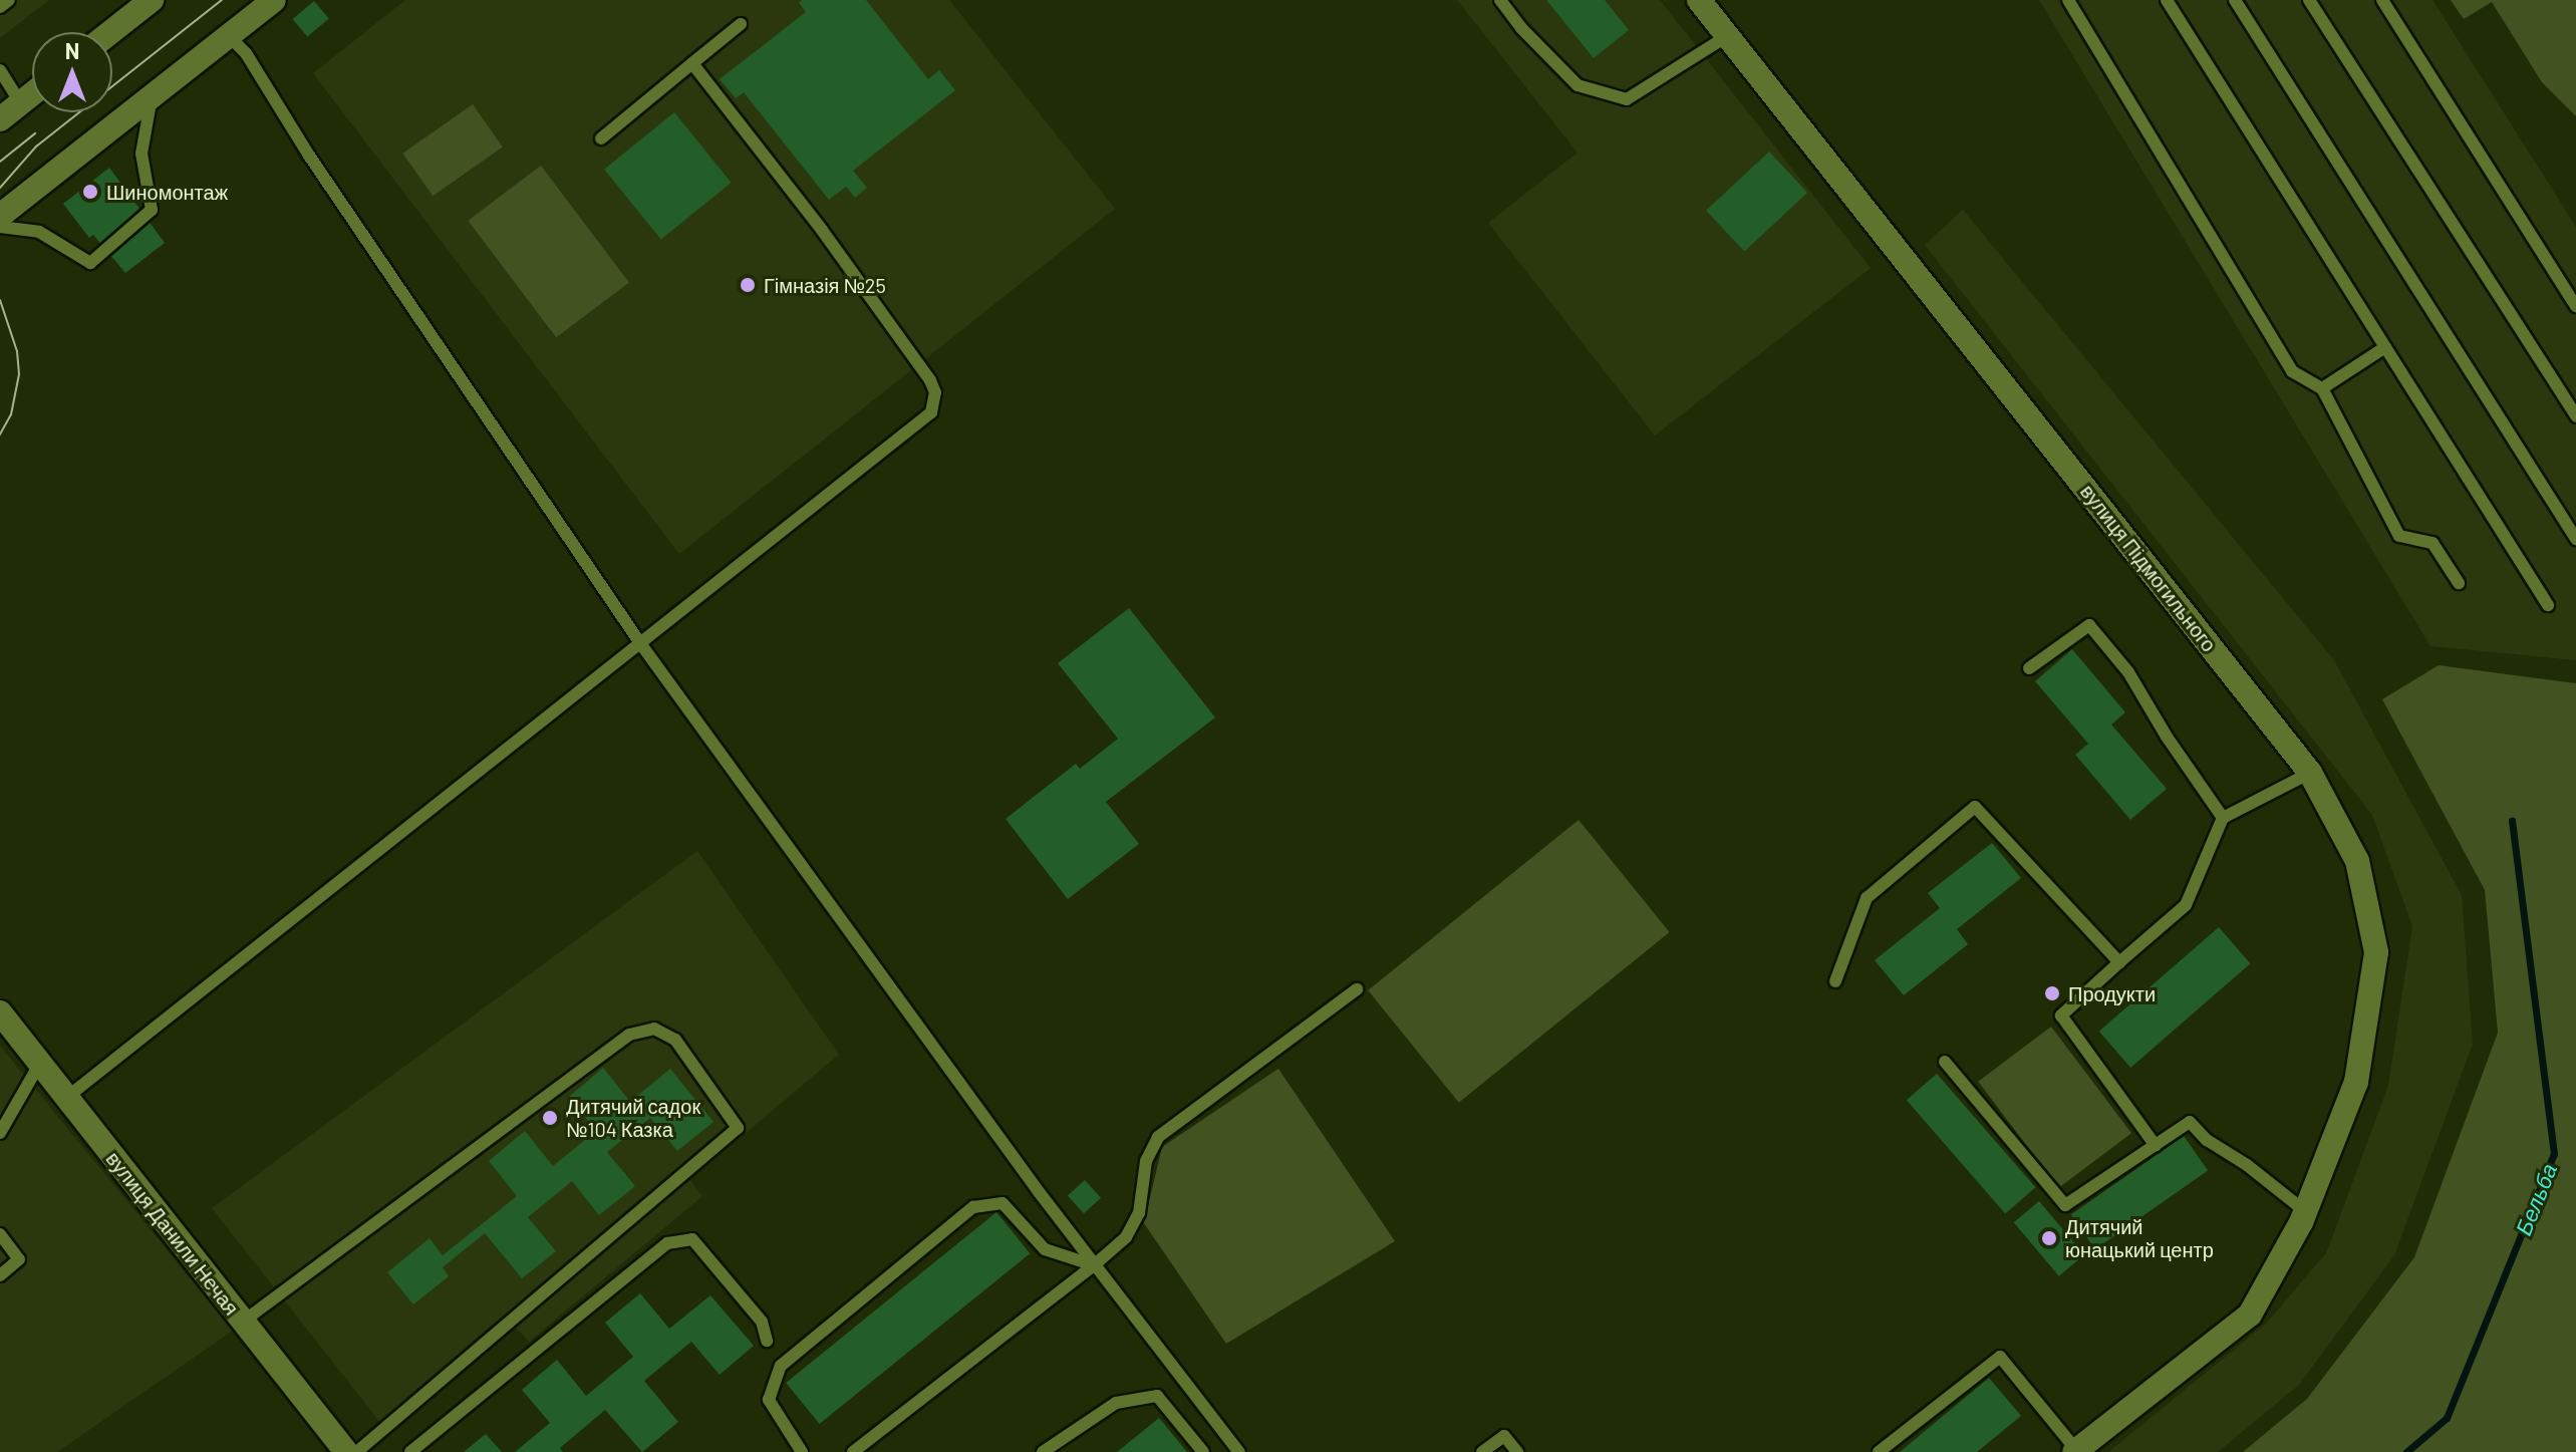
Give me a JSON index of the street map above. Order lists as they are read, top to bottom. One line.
{"streets":{"street":["вулиця Підмогильного","вулиця Данили Нечая"]},"water":["Бельба"],"places":["Шиномонтаж","Гімназія №25","Продукти","Дитячий садок №104 Казка","Дитячий юнацький центр"],"north":"top"}
